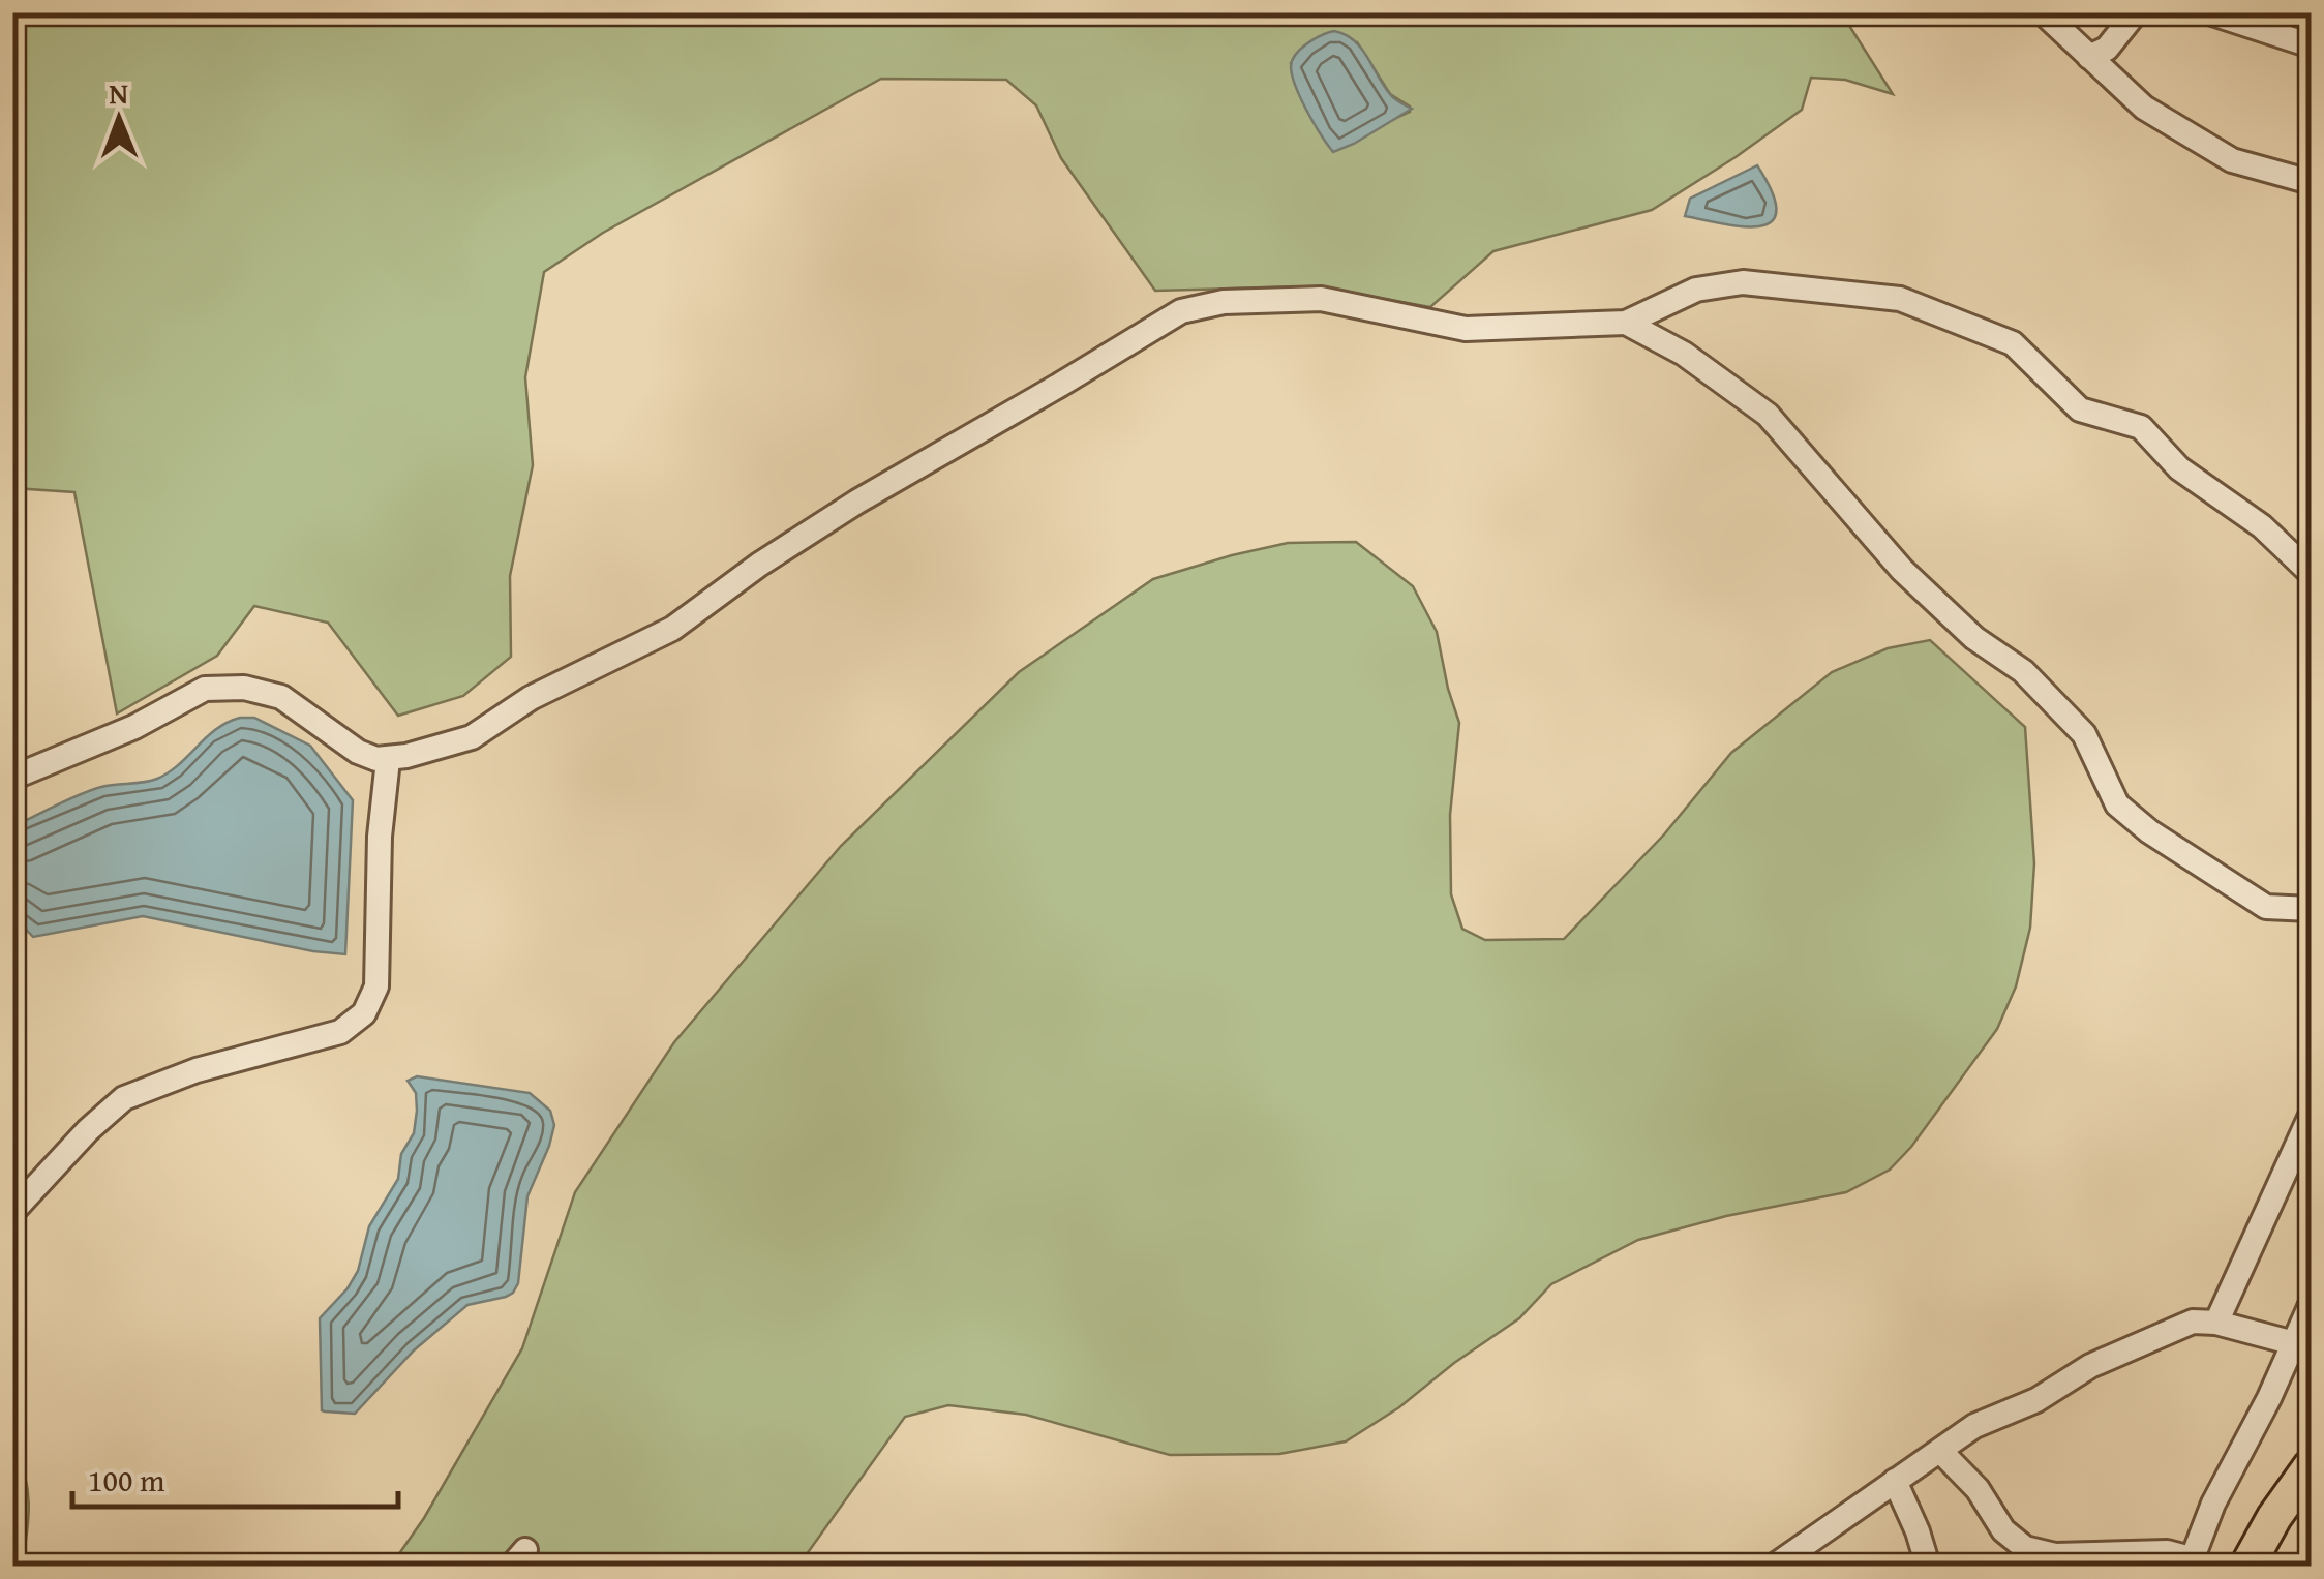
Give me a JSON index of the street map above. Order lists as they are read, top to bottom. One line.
{"scale_bar":"100 m","north":"top"}
